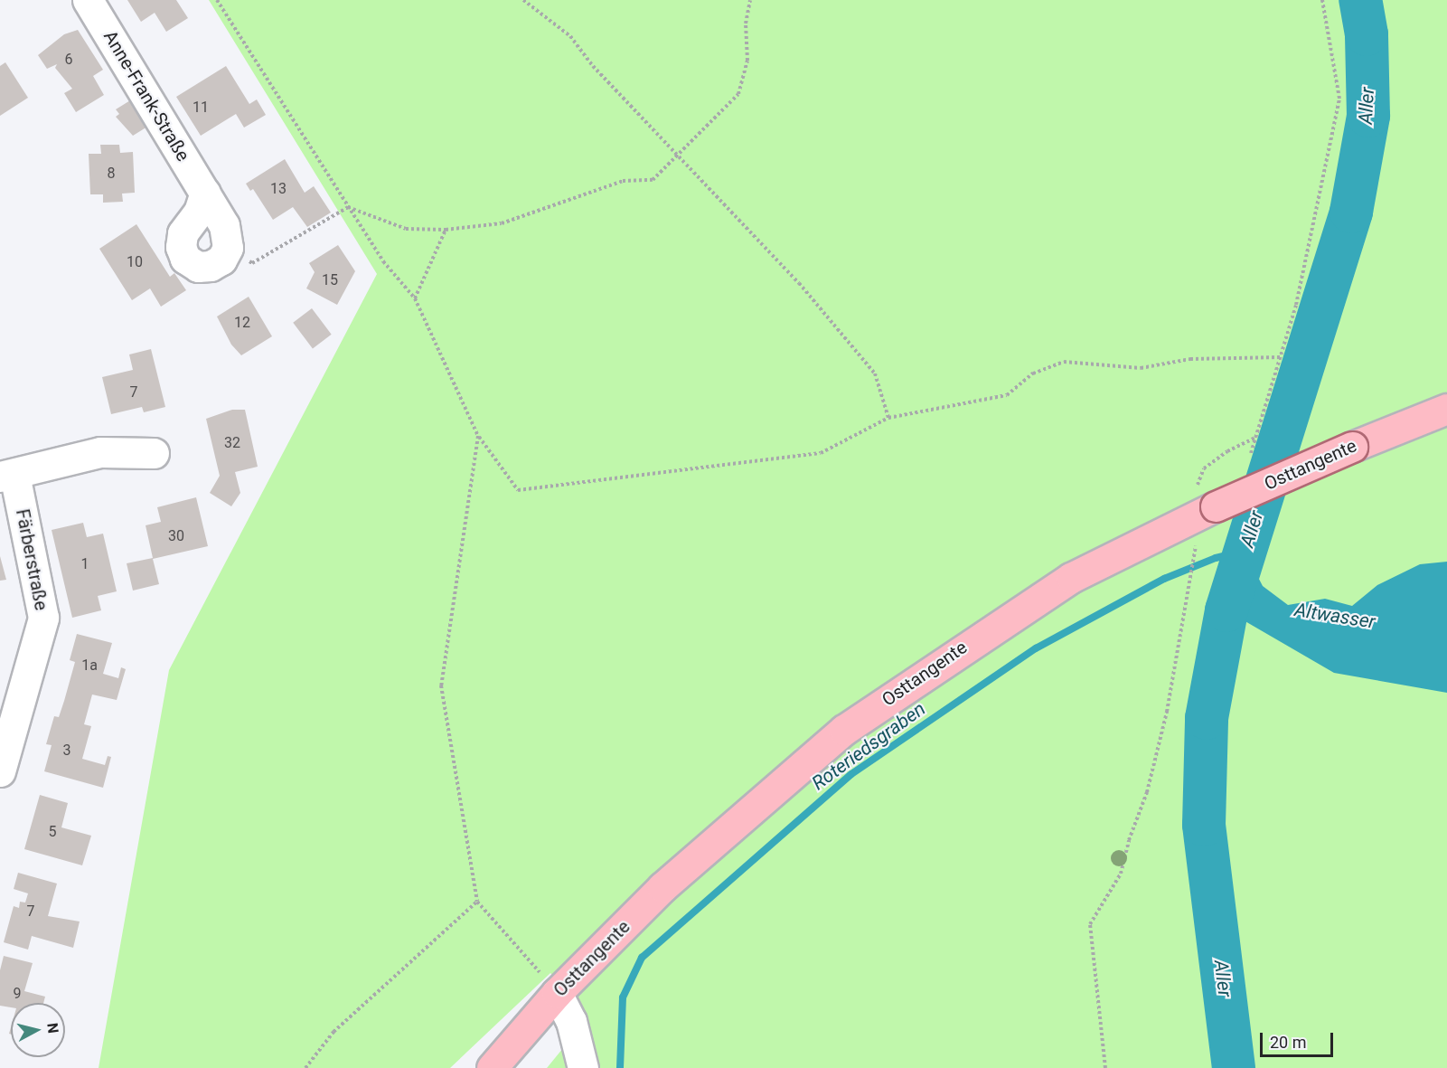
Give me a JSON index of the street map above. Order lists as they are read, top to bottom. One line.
{"streets":{"main road":["Osttangente"],"street":["Anne-Frank-Straße","Färberstraße"]},"water":["Aller","Altwasser","Roteriedsgraben"],"house_numbers":["6","11","8","13","10","15","12","7","32","30","1","1a","3","5","7","9"],"scale_bar":"20 m","north":"right"}
